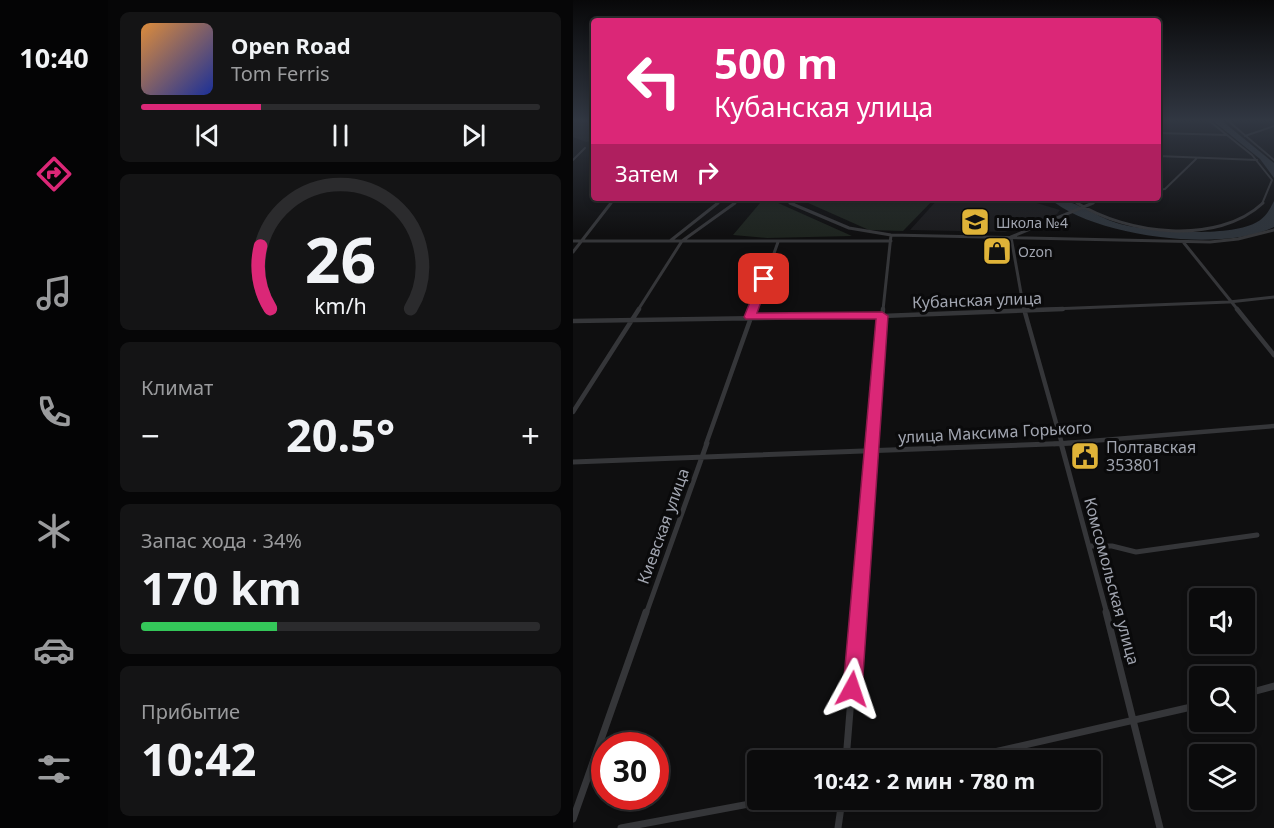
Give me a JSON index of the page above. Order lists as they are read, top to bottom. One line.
{"streets":{"street":["Кубанская улица","улица Максима Горького","Киевская улица","Комсомольская улица"]},"crossings":[["Кубанская улица","Киевская улица"],["Кубанская улица","Комсомольская улица"],["улица Максима Горького","Киевская улица"],["улица Максима Горького","Комсомольская улица"]],"places":{"school or university":["Школа №4"],"shop":["Ozon"],"public building":["Полтавская 353801"]},"page":{"tabs":"10:40","turn":["500 m","Кубанская улица"],"song":["Open Road","Tom Ferris"],"then":"Затем","tile":["Климат",["Запас хода · 34%","170 km"],["Прибытие","10:42"]],"heat":["−","20.5°","+"],"limit":"30","trip":"10:42 · 2 мин · 780 m","gauge":["26","km/h"]}}
